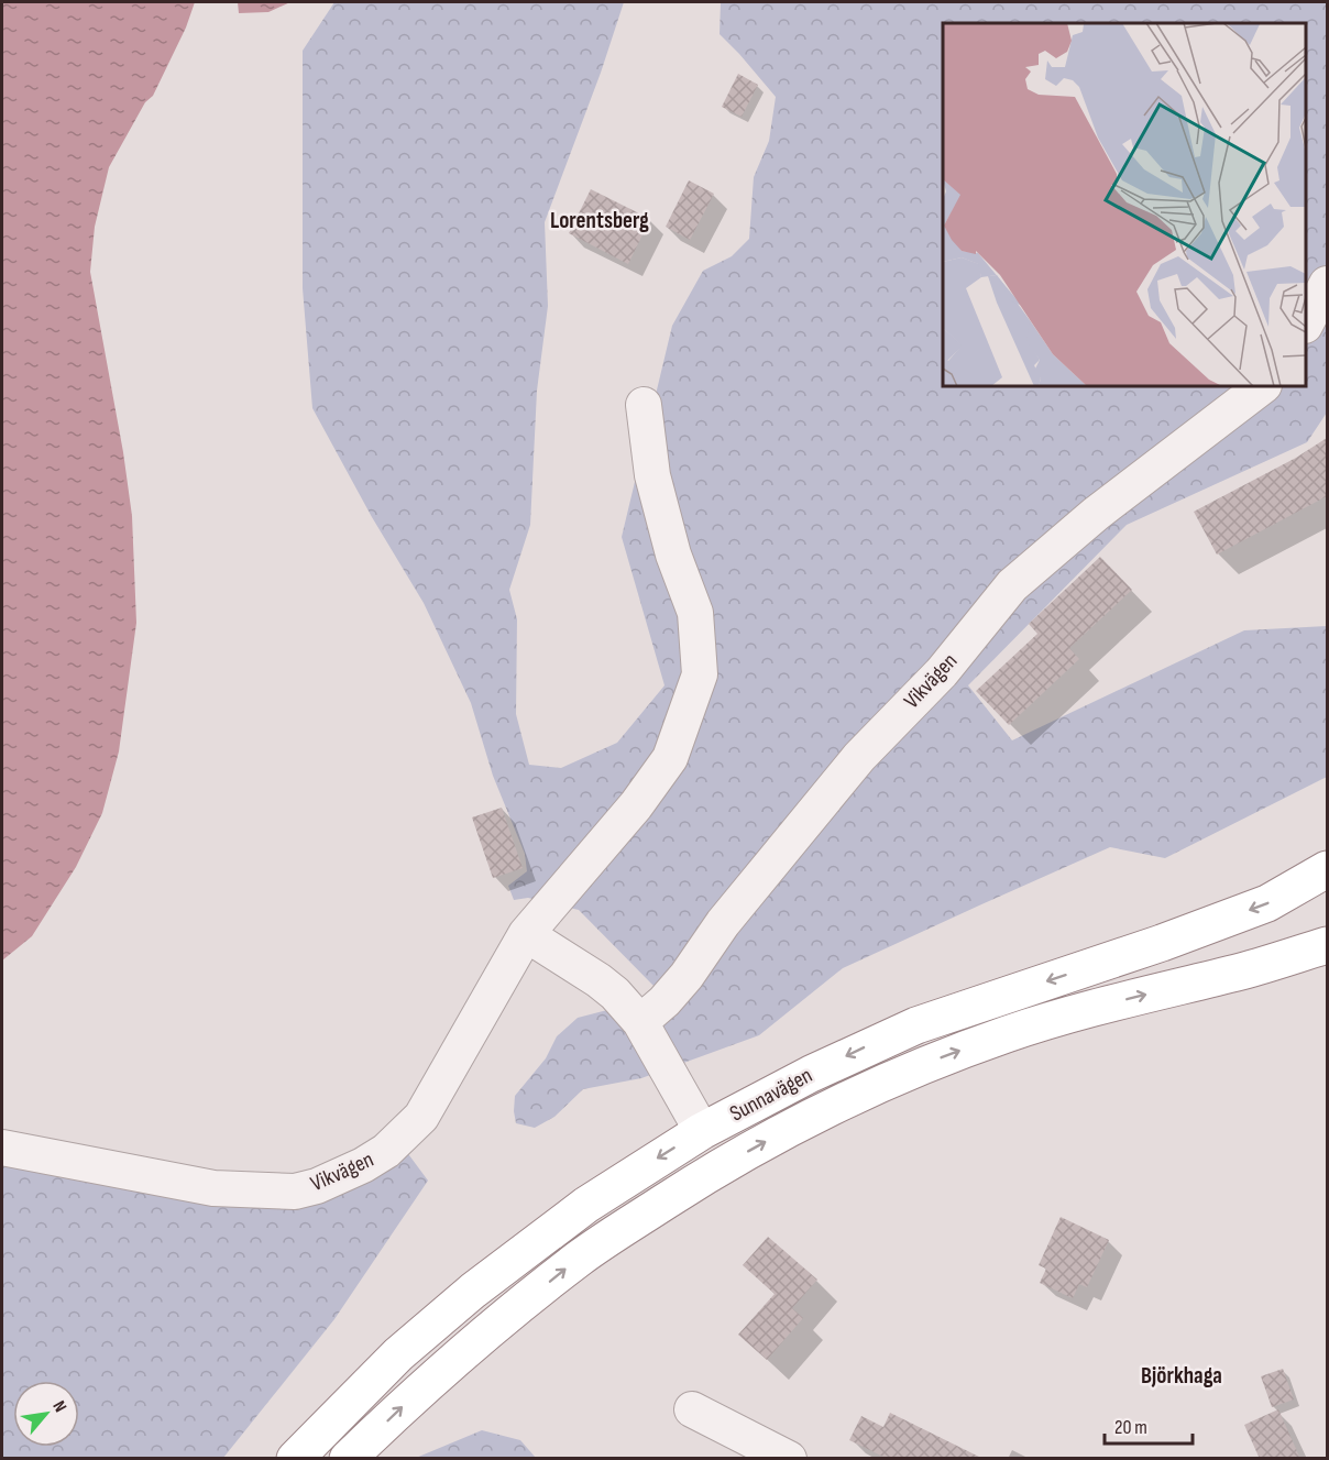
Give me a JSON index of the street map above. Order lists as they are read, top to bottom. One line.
{"streets":{"highway":["Sunnavägen"],"street":["Vikvägen"]},"districts":["Lorentsberg","Björkhaga"],"scale_bar":"20 m","north":"top right"}
